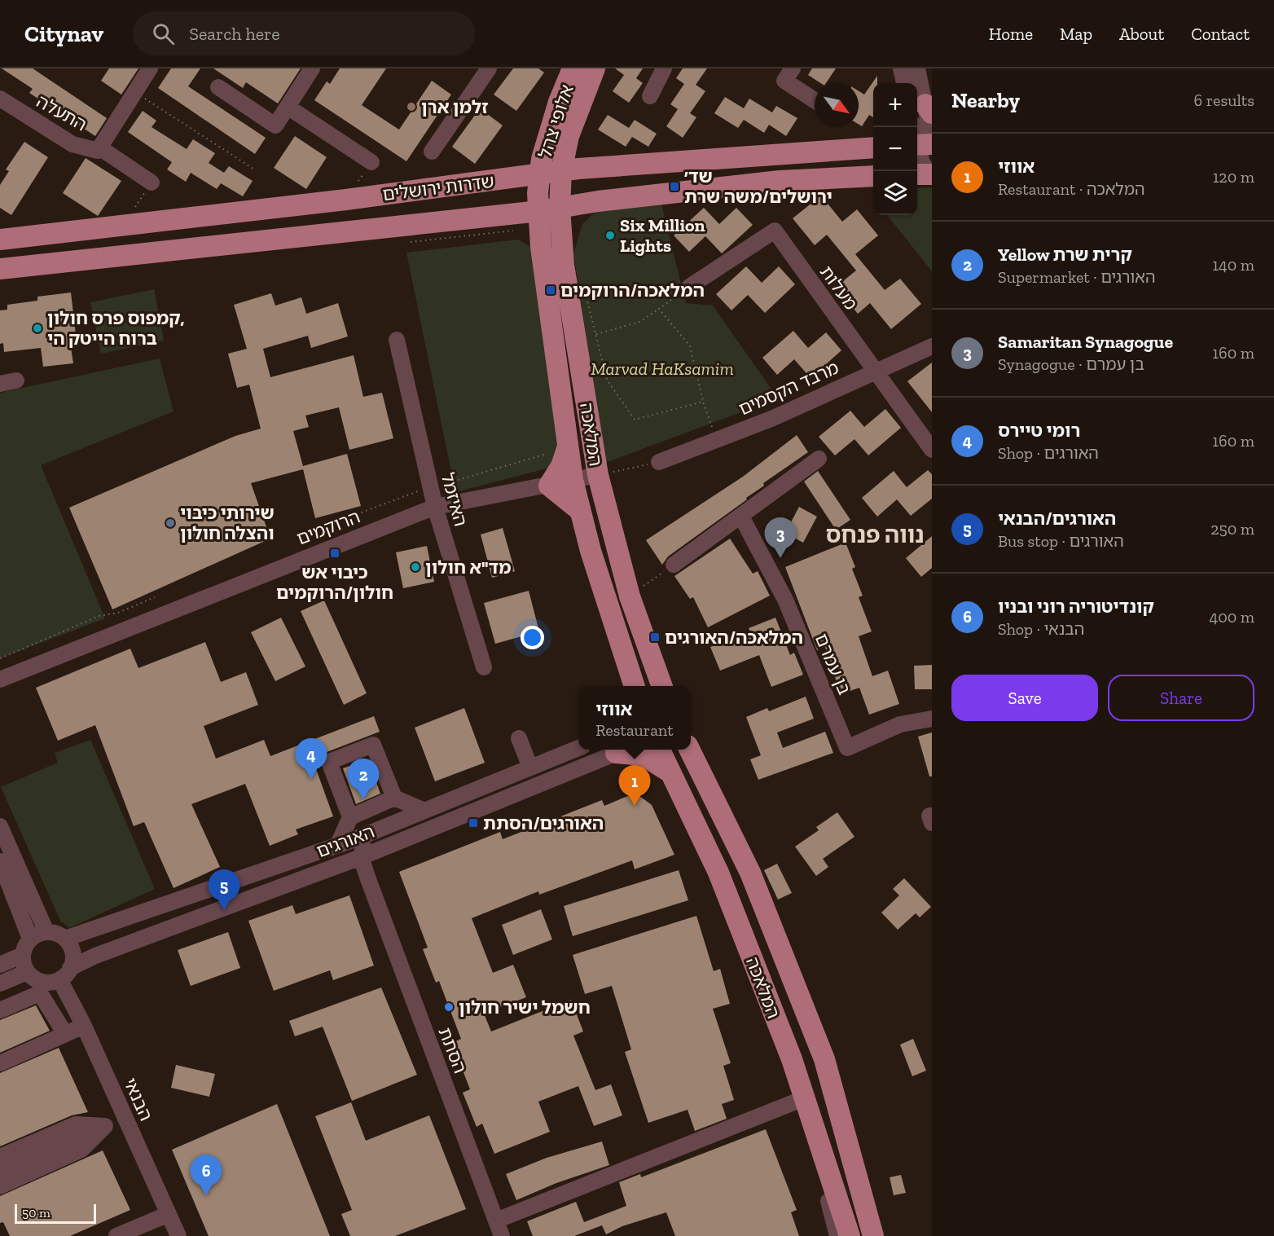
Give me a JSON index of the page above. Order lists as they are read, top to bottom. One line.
{"streets":{"main road":["אלופי צהל","שדרות ירושלים","המלאכה"],"street":["התעלה","מעלות","מרבד הקסמים","האיזמל","הרוקמים","בן עמרם","האורגים","הסתת","הבנאי"]},"crossings":[["אלופי צהל","שדרות ירושלים"],["אלופי צהל","המלאכה"],["שדרות ירושלים","המלאכה"],["מעלות","מרבד הקסמים"],["המלאכה","הרוקמים"],["האיזמל","הרוקמים"],["האורגים","הסתת"],["האורגים","הבנאי"]],"districts":["נווה פנחס"],"parks":["Marvad HaKsamim"],"places":{"other":["זלמן ארן","Six Million Lights","קמפוס פרס חולון, ברוח הייטק הי","שירותי כיבוי והצלה חולון","מד\"א חולון","חשמל ישיר חולון"],"transit":["שד׳ ירושלים/משה שרת","המלאכה/הרוקמים","כיבוי אש חולון/הרוקמים","המלאכה/האורגים","האורגים/הסתת"]},"scale_bar":"50 m","north":"bottom right","page":{"header":"Citynav","search":"Search here","nav":["Home","Map","About","Contact"],"heading":["Nearby","6 results"],"map_buttons":["+","−"],"list":[{"mark":"1","name":"אווזי","note":"Restaurant · המלאכה","value":"120 m"},{"mark":"2","name":"Yellow קרית שרת","note":"Supermarket · האורגים","value":"140 m"},{"mark":"3","name":"Samaritan Synagogue","note":"Synagogue · בן עמרם","value":"160 m"},{"mark":"4","name":"רומי טיירס","note":"Shop · האורגים","value":"160 m"},{"mark":"5","name":"האורגים/הבנאי","note":"Bus stop · האורגים","value":"250 m"},{"mark":"6","name":"קונדיטוריה רוני ובניו","note":"Shop · הבנאי","value":"400 m"}],"pins":["3","4","2","1","5","6"],"buttons":["Save","Share"],"popup":["אווזי","Restaurant"],"scale":"50 m"}}
